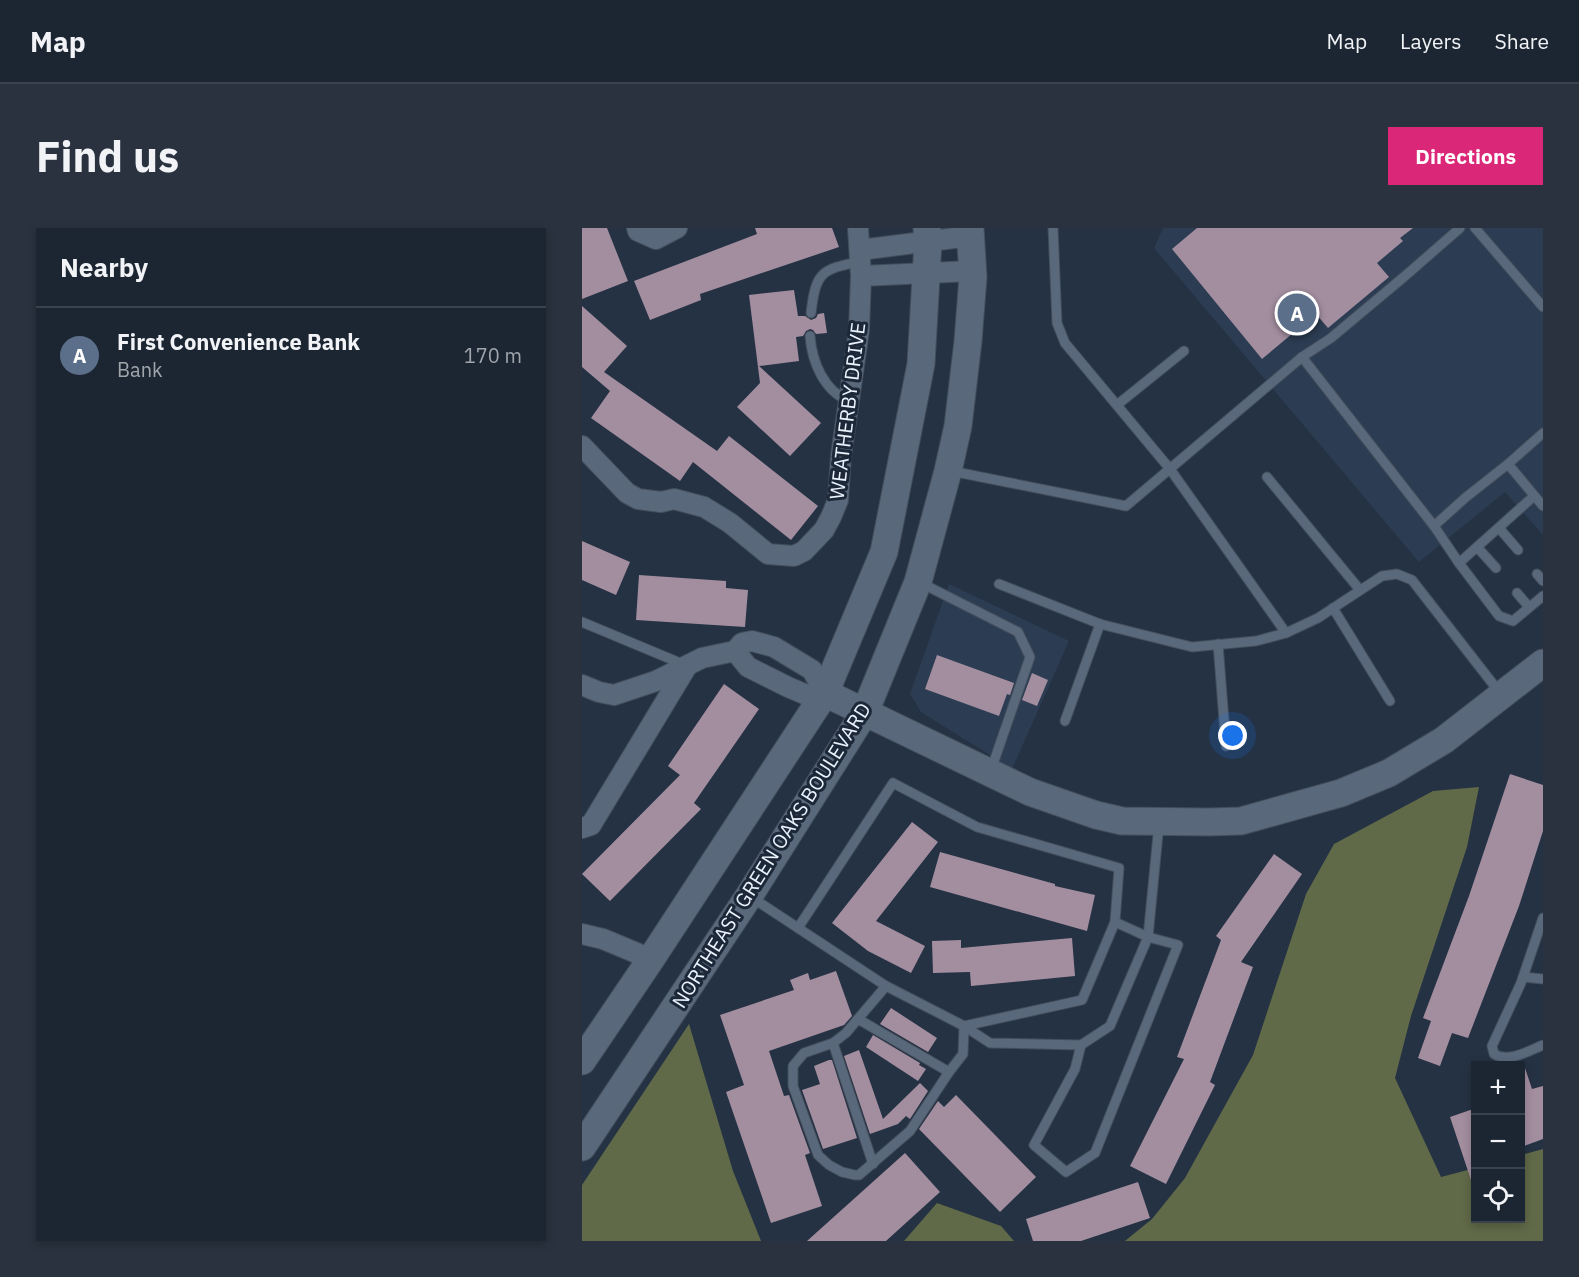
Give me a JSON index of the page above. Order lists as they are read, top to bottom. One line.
{"streets":{"main road":["NORTHEAST GREEN OAKS BOULEVARD"],"street":["WEATHERBY DRIVE"]},"page":{"header":"Map","nav":["Map","Layers","Share"],"buttons":"Directions","title":"Find us","heading":"Nearby","pins":"A","list":[{"mark":"A","name":"First Convenience Bank","note":"Bank","value":"170 m"}],"map_buttons":["+","−"]}}
